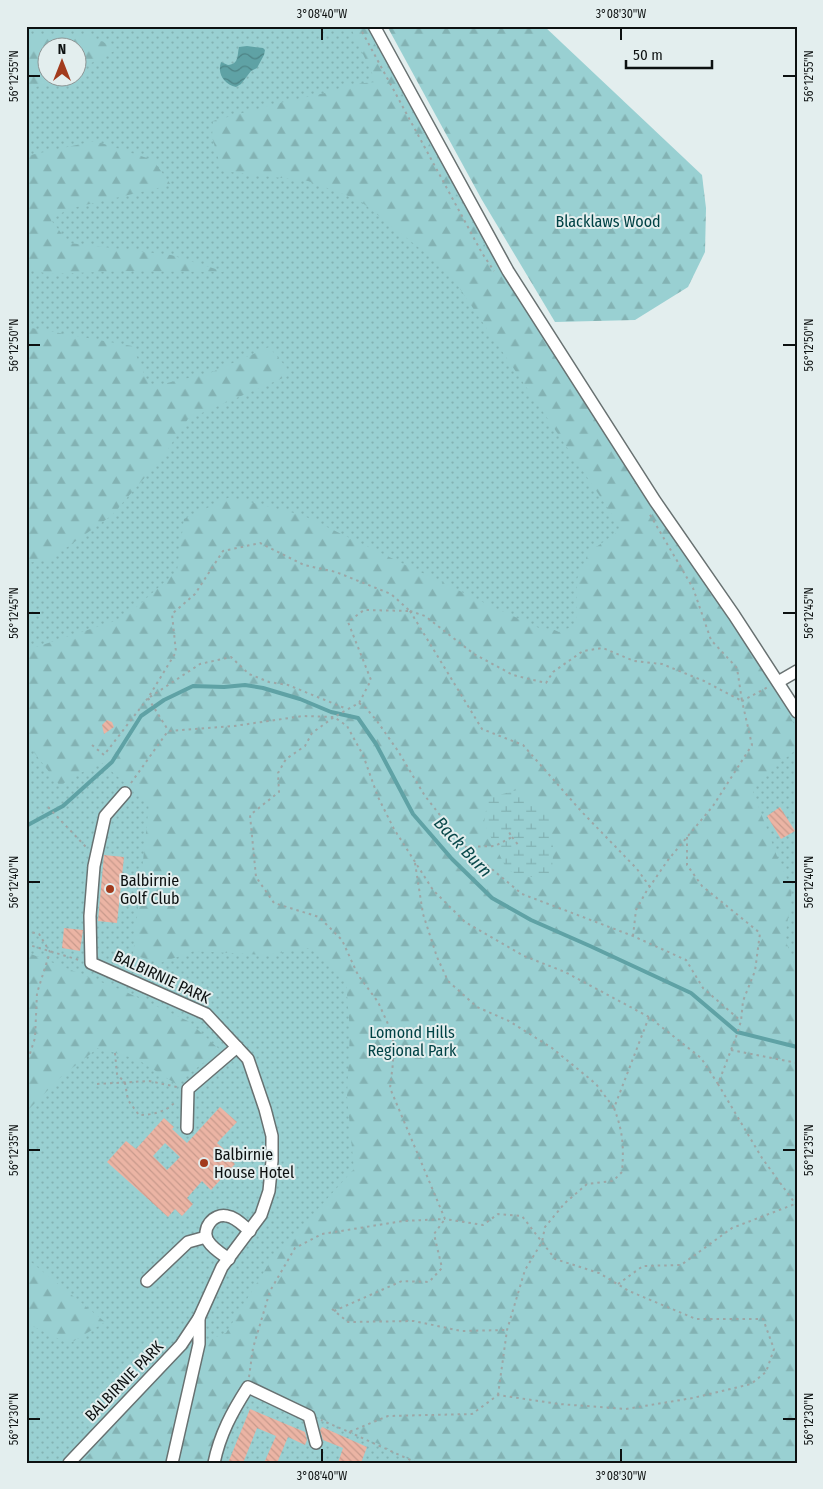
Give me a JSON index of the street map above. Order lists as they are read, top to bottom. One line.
{"streets":{"street":["BALBIRNIE PARK"]},"water":["Back Burn"],"parks":["Blacklaws Wood","Lomond Hills Regional Park"],"places":["Balbirnie Golf Club","Balbirnie House Hotel"],"scale_bar":"50 m","north":"top","coordinates":["3°08'40\"W","3°08'30\"W","56°12'55\"N","56°12'50\"N","56°12'45\"N","56°12'40\"N","56°12'35\"N","56°12'30\"N"]}
